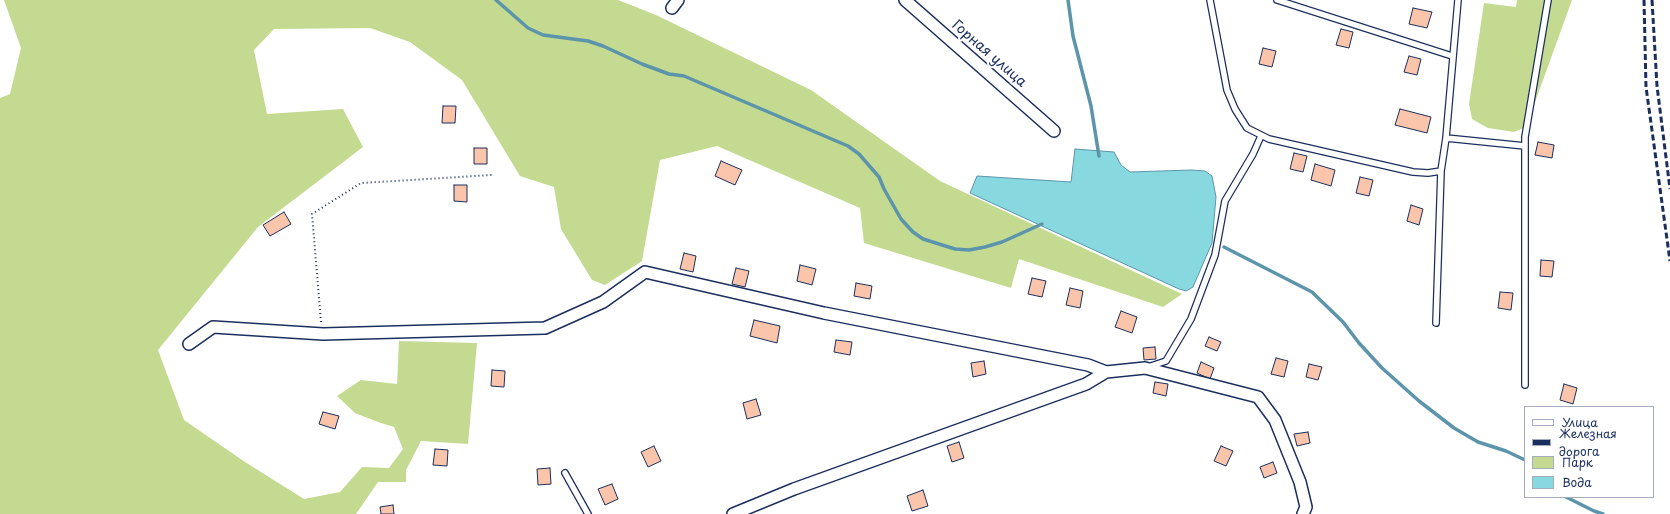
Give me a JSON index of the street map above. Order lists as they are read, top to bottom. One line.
{"streets":{"street":["Горная улица"]},"legend":["Улица","Железная дорога","Парк","Вода"]}
